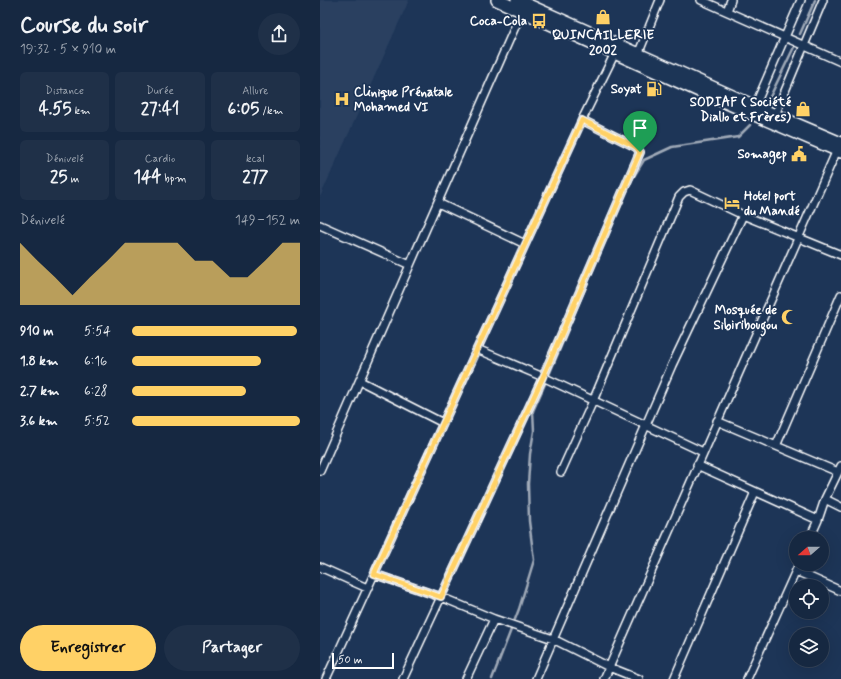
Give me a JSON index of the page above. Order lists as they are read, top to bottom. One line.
{"places":{"shop":["QUINCAILLERIE 2002","SODIAF ( Société Diallo et Frères)"],"bus stop":["Coca-Cola"],"fuel station":["Soyat"],"hospital":["Clinique Prénatale Mohamed VI"],"public building":["Somagep"],"hotel":["Hotel port du Mandé"],"mosque":["Mosquée de Sibiribougou"]},"scale_bar":"50 m","north":"left","page":{"heading":["Course du soir","19:32 · 5 × 910 m"],"stats":[["Distance","4.55 km"],["Durée","27:41"],["Allure","6:05 /km"],["Dénivelé","25 m"],["Cardio","144 bpm"],["kcal","277"]],"chart":["Dénivelé","149–152 m"],"list":[{"name":"910 m","note":"5:54"},{"name":"1.8 km","note":"6:16"},{"name":"2.7 km","note":"6:28"},{"name":"3.6 km","note":"5:52"}],"buttons":["Enregistrer","Partager"],"scale":"50 m"}}
